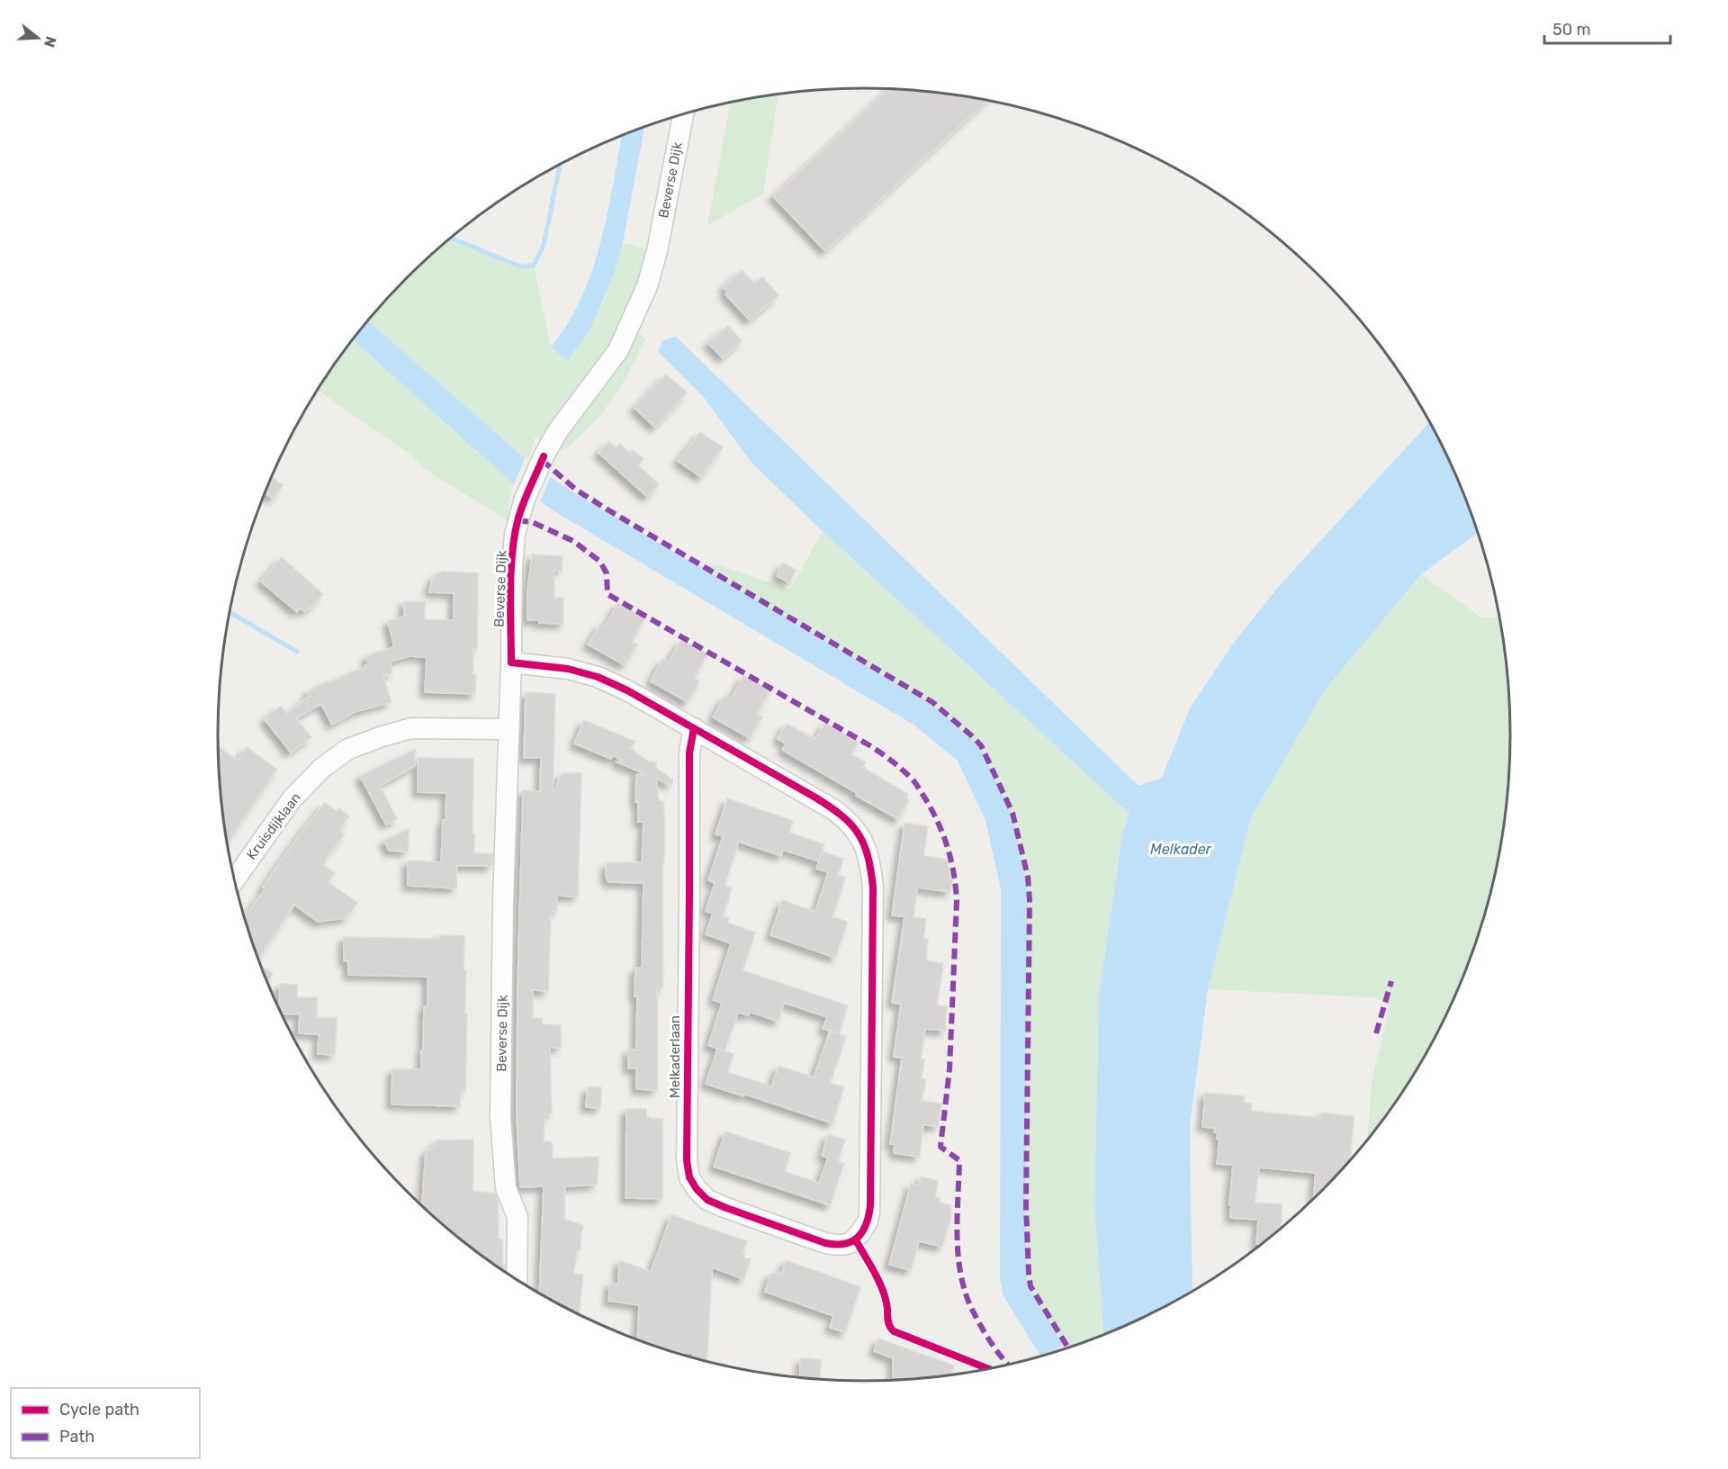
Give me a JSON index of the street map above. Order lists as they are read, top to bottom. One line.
{"streets":{"street":["Beverse Dijk","Kruisdijklaan","Melkaderlaan"]},"crossings":[["Beverse Dijk","Kruisdijklaan"],["Beverse Dijk","Melkaderlaan"]],"water":["Melkader"],"legend":["Cycle path","Path"],"scale_bar":"50 m","north":"right"}
